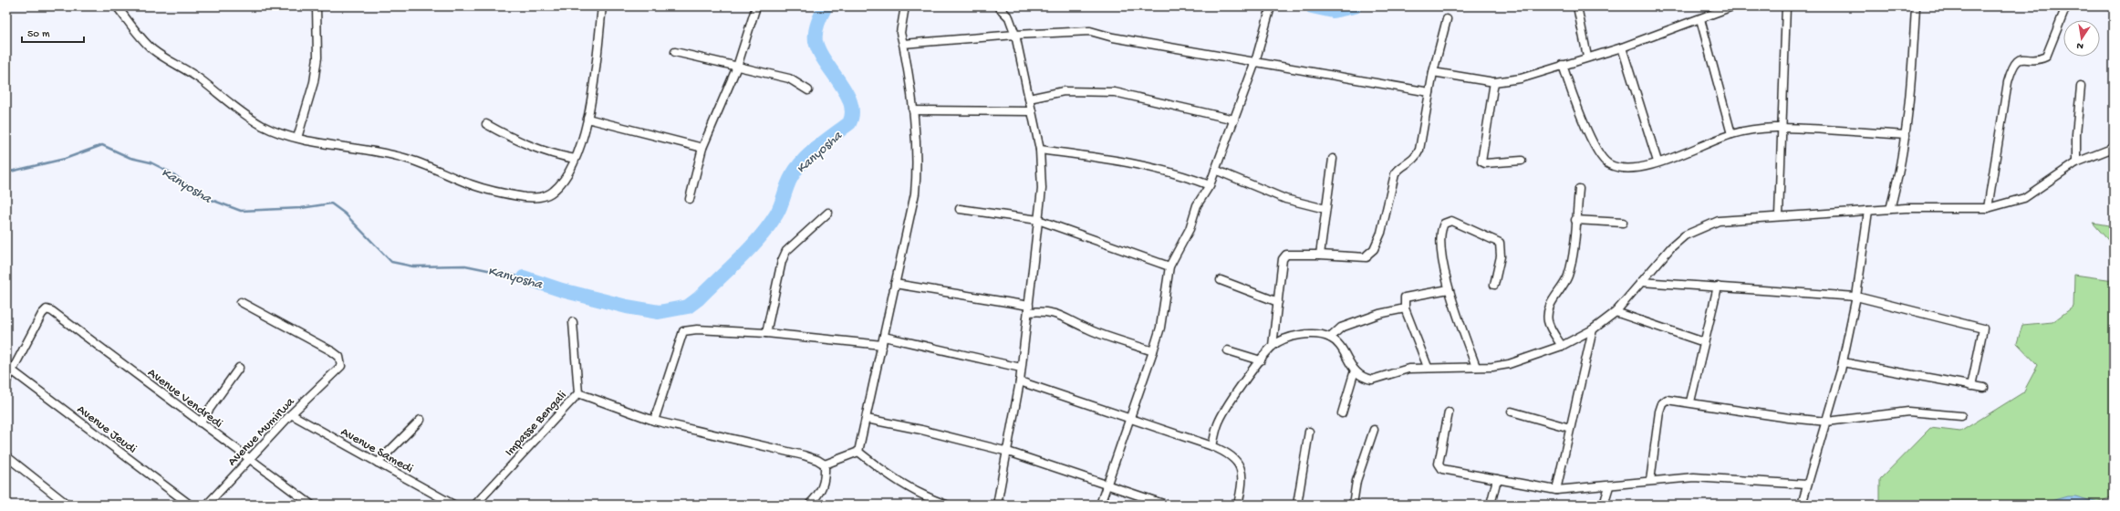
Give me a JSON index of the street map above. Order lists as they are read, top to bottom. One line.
{"streets":{"street":["Avenue Vendredi","Impasse Bengali","Avenue Jeudi","Avenue Mumirwa","Avenue Samedi"]},"crossings":[["Avenue Vendredi","Avenue Jeudi"],["Avenue Vendredi","Avenue Mumirwa"],["Avenue Mumirwa","Avenue Samedi"]],"water":["Kanyosha"],"scale_bar":"50 m","north":"bottom"}
